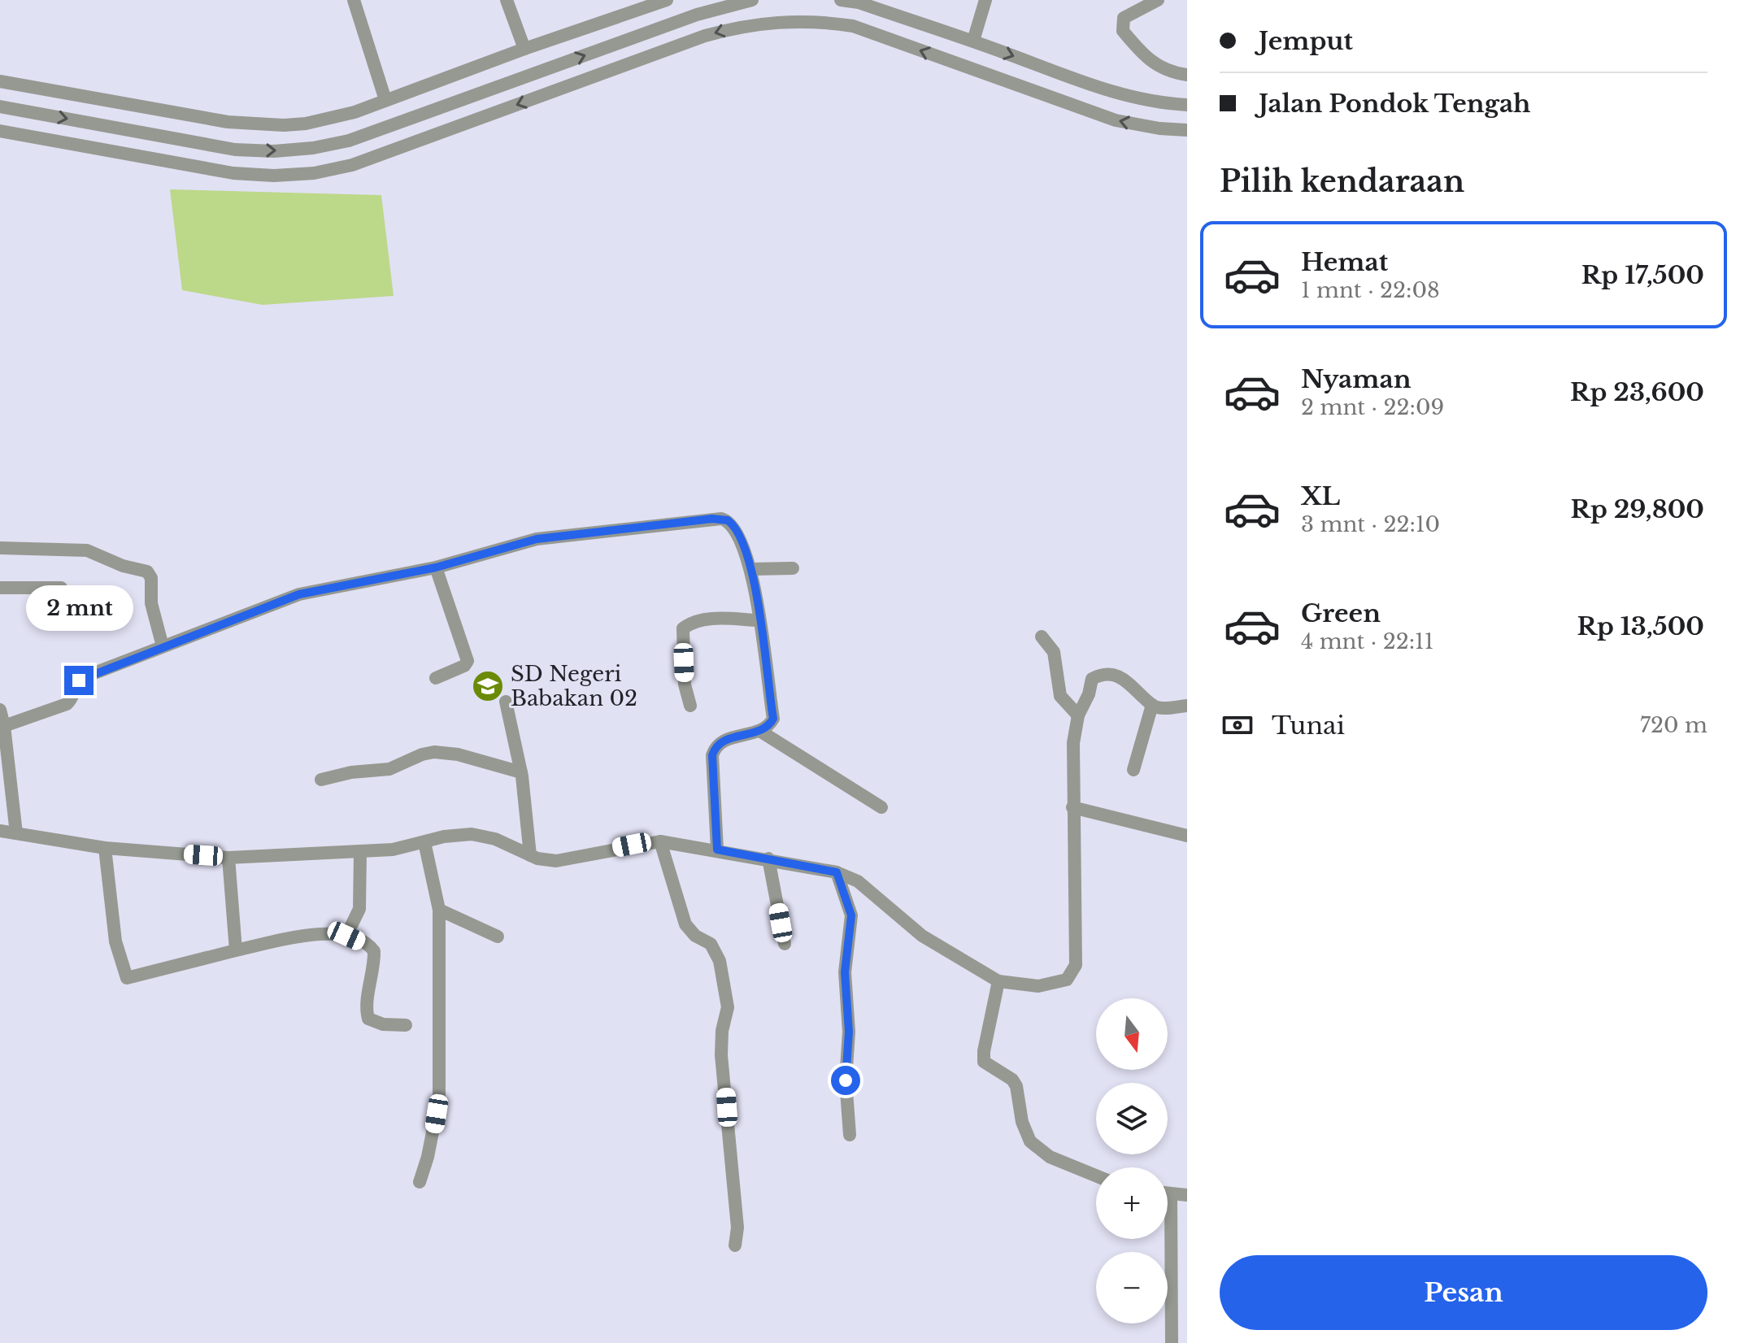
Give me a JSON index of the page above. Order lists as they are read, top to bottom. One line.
{"places":{"school or university":["SD Negeri Babakan 02"]},"north":"bottom","page":{"banner":["Jemput","Jalan Pondok Tengah"],"heading":"Pilih kendaraan","list":[{"name":"Hemat","note":"1 mnt · 22:08","value":"Rp 17,500"},{"name":"Nyaman","note":"2 mnt · 22:09","value":"Rp 23,600"},{"name":"XL","note":"3 mnt · 22:10","value":"Rp 29,800"},{"name":"Green","note":"4 mnt · 22:11","value":"Rp 13,500"}],"bubble":"2 mnt","pay":["Tunai","720 m"],"map_buttons":["+","−"],"buttons":"Pesan"}}
